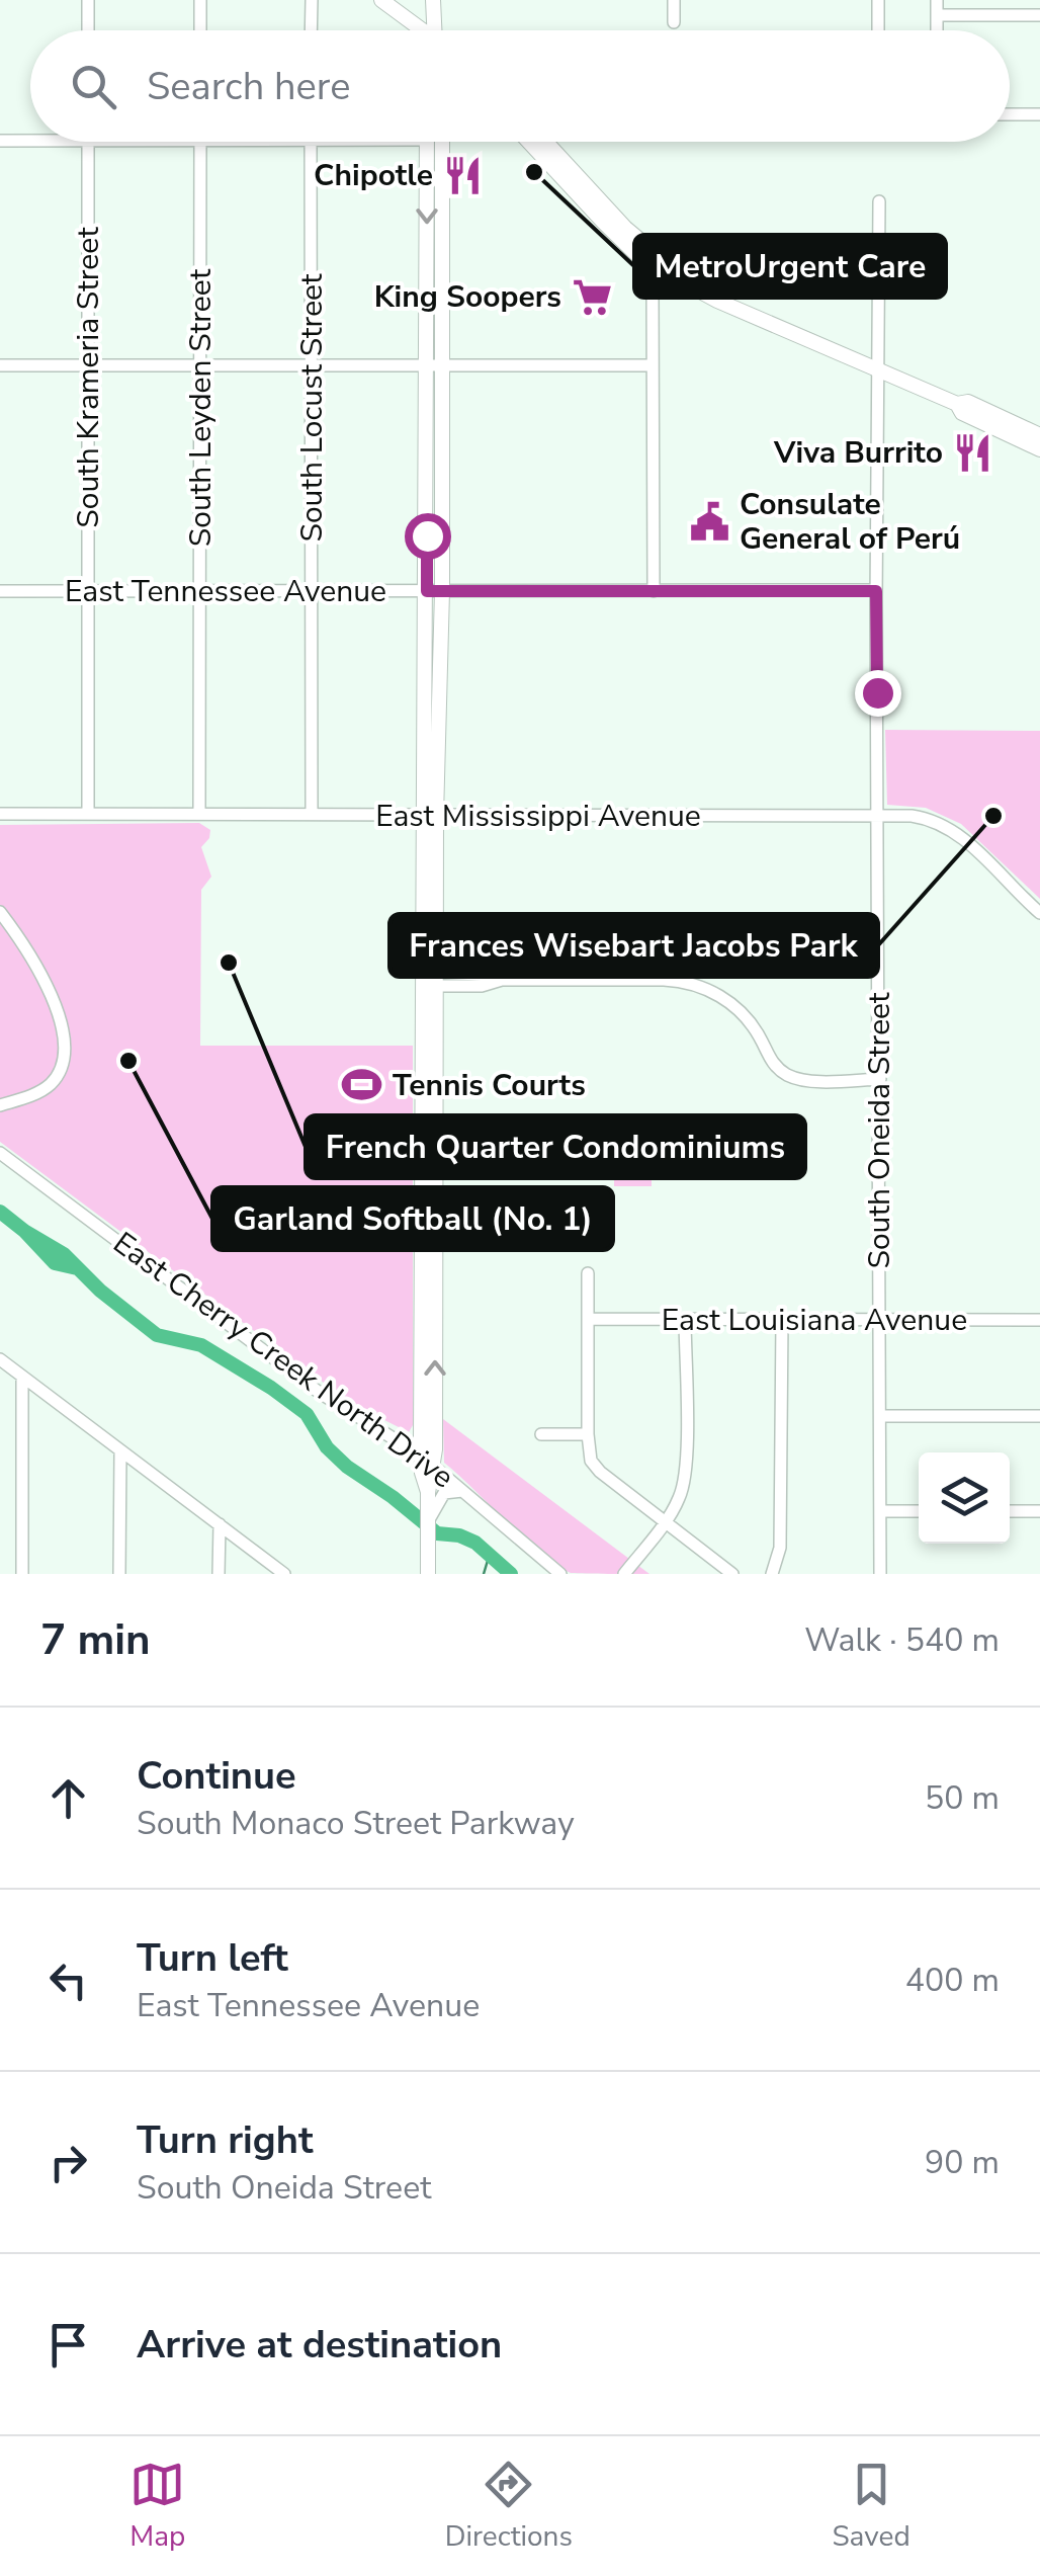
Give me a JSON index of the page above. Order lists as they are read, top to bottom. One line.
{"streets":{"street":["South Krameria Street","South Leyden Street","South Locust Street","East Tennessee Avenue","East Mississippi Avenue","South Oneida Street","East Louisiana Avenue","East Cherry Creek North Drive"]},"crossings":[["South Krameria Street","East Tennessee Avenue"],["South Krameria Street","East Mississippi Avenue"],["South Leyden Street","East Tennessee Avenue"],["South Leyden Street","East Mississippi Avenue"],["South Locust Street","East Tennessee Avenue"],["South Locust Street","East Mississippi Avenue"],["East Tennessee Avenue","South Oneida Street"],["East Mississippi Avenue","South Oneida Street"],["South Oneida Street","East Louisiana Avenue"]],"places":{"other":["MetroUrgent Care","Frances Wisebart Jacobs Park","French Quarter Condominiums","Garland Softball (No. 1)"],"restaurant":["Chipotle","Viva Burrito"],"supermarket":["King Soopers"],"public building":["Consulate General of Perú"],"sports":["Tennis Courts"]},"page":{"search":"Search here","heading":["7 min","Walk · 540 m"],"list":[["Continue","South Monaco Street Parkway","50 m"],["Turn left","East Tennessee Avenue","400 m"],["Turn right","South Oneida Street","90 m"],"Arrive at destination"],"nav":["Map","Directions","Saved"]}}
